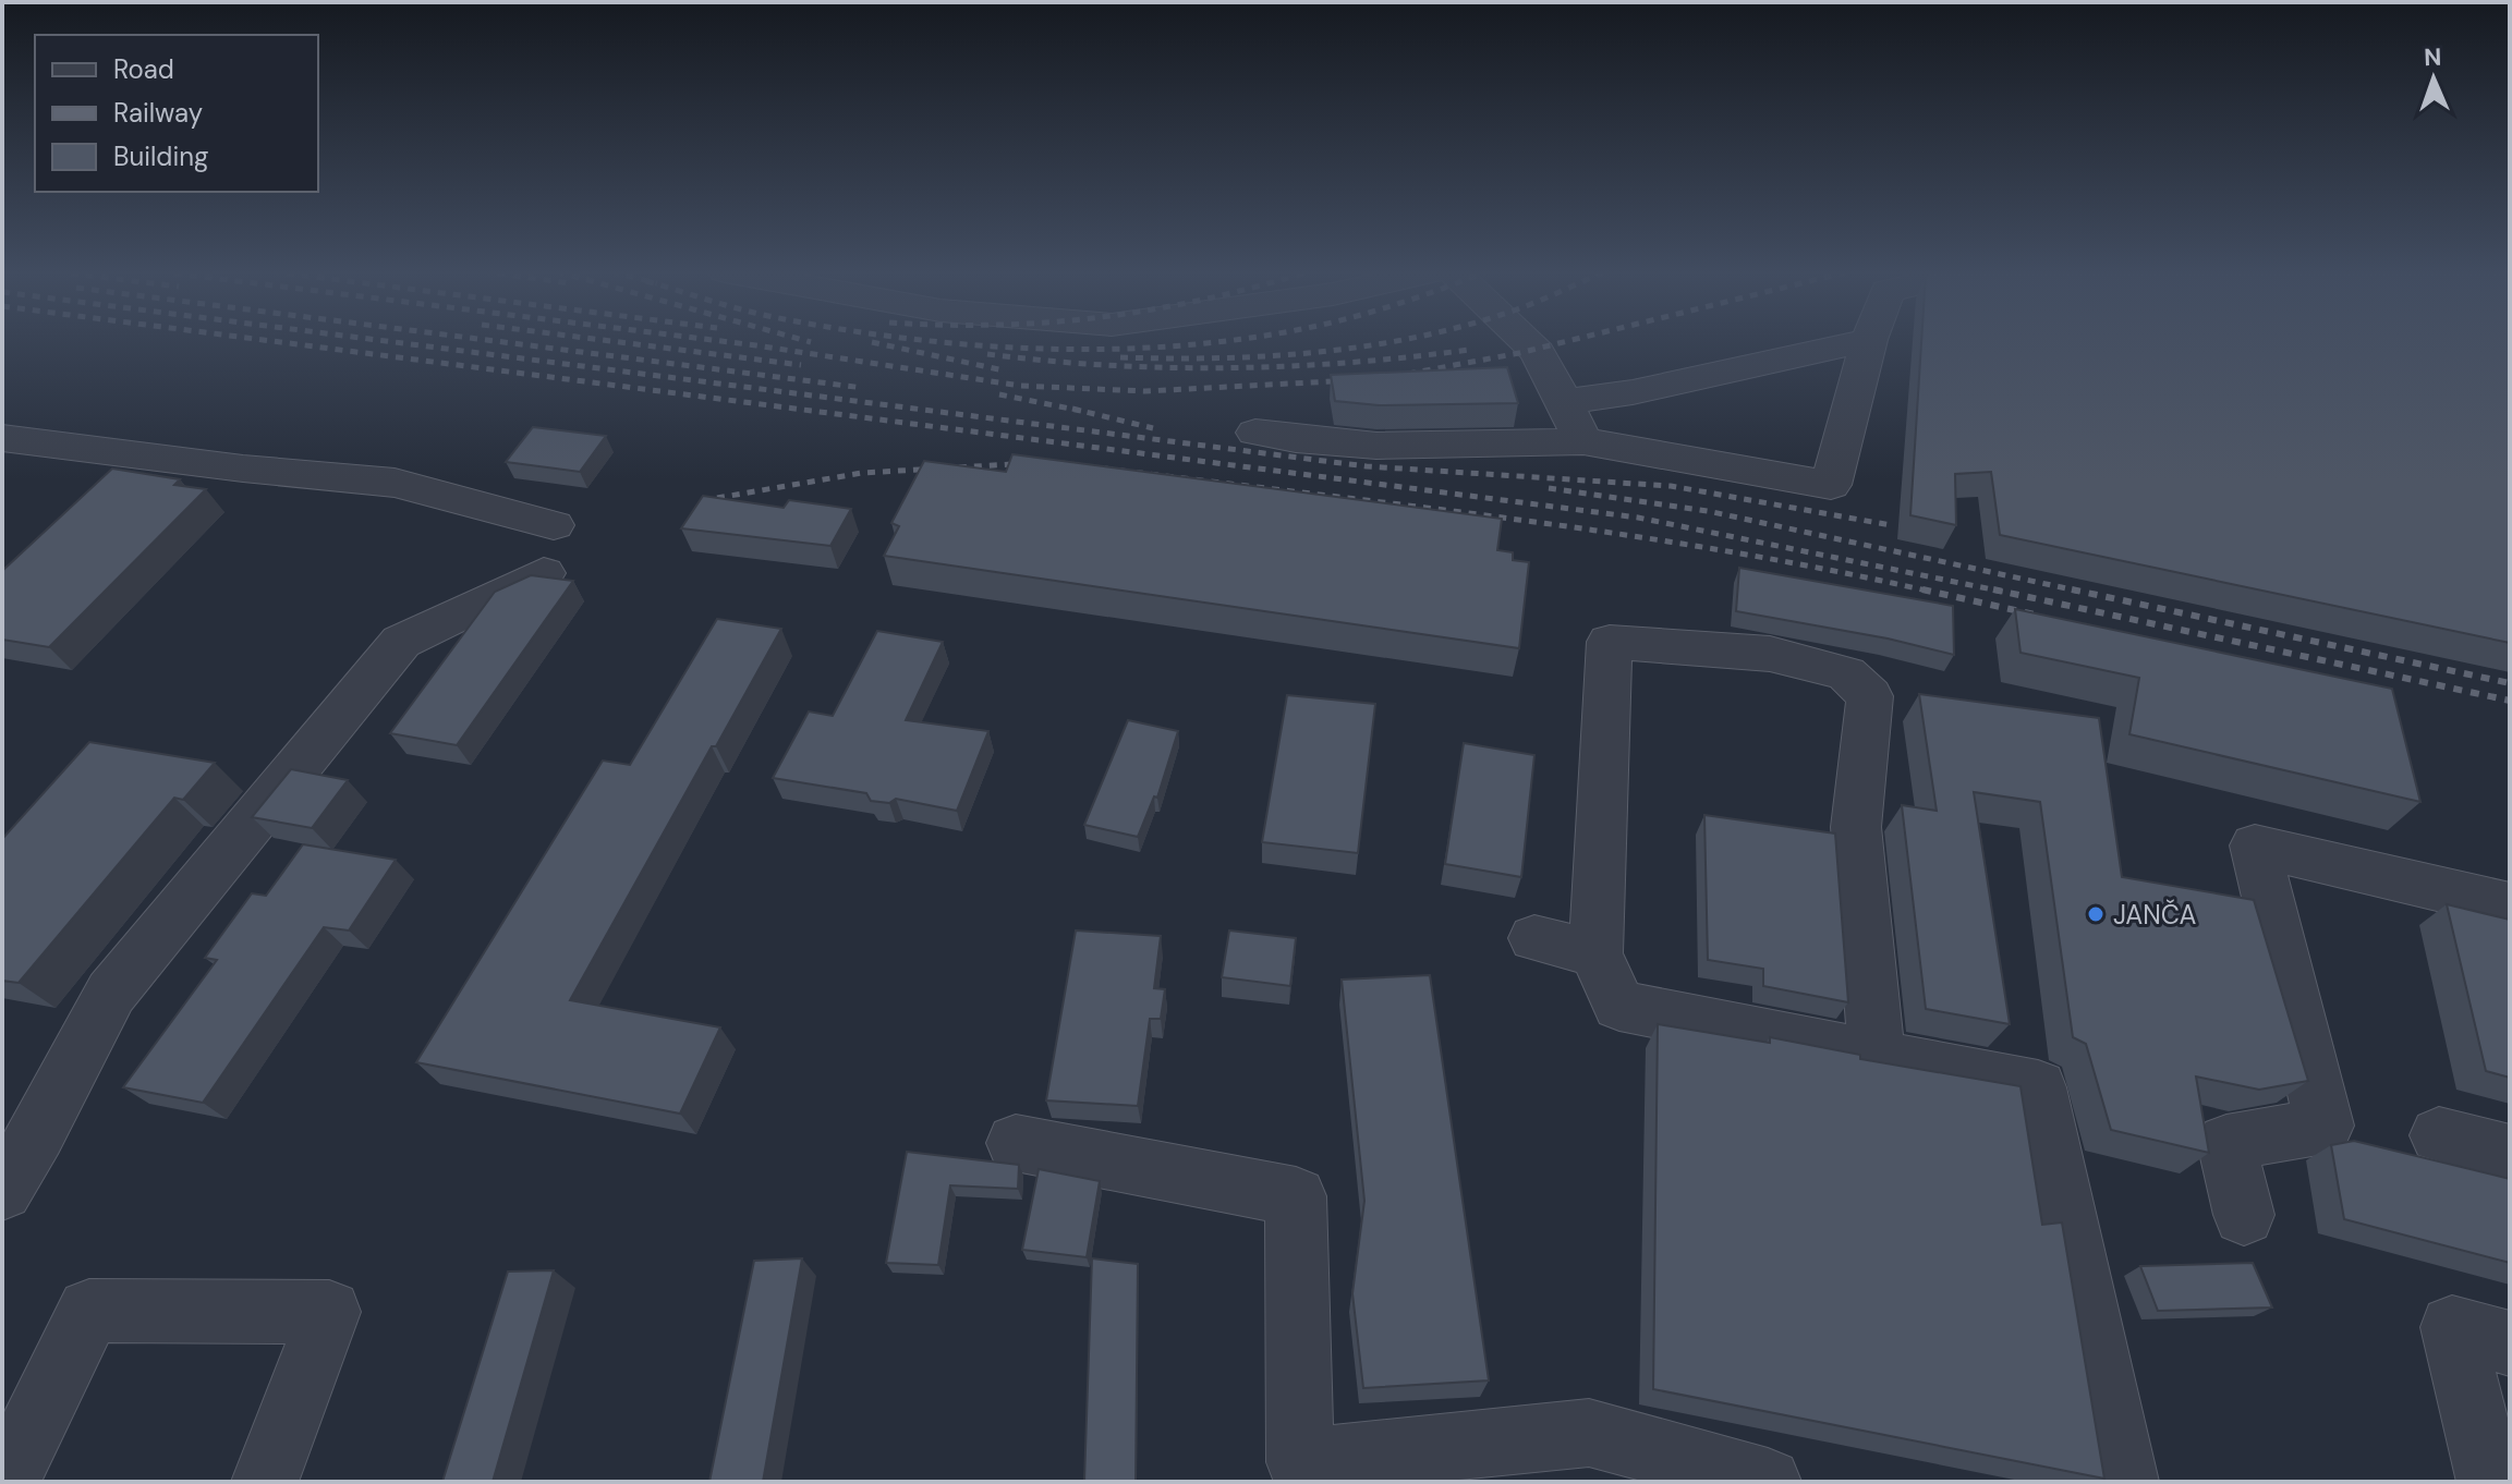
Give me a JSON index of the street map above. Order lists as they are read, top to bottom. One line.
{"places":["JANČA"],"legend":["Road","Railway","Building"],"north":"top"}
